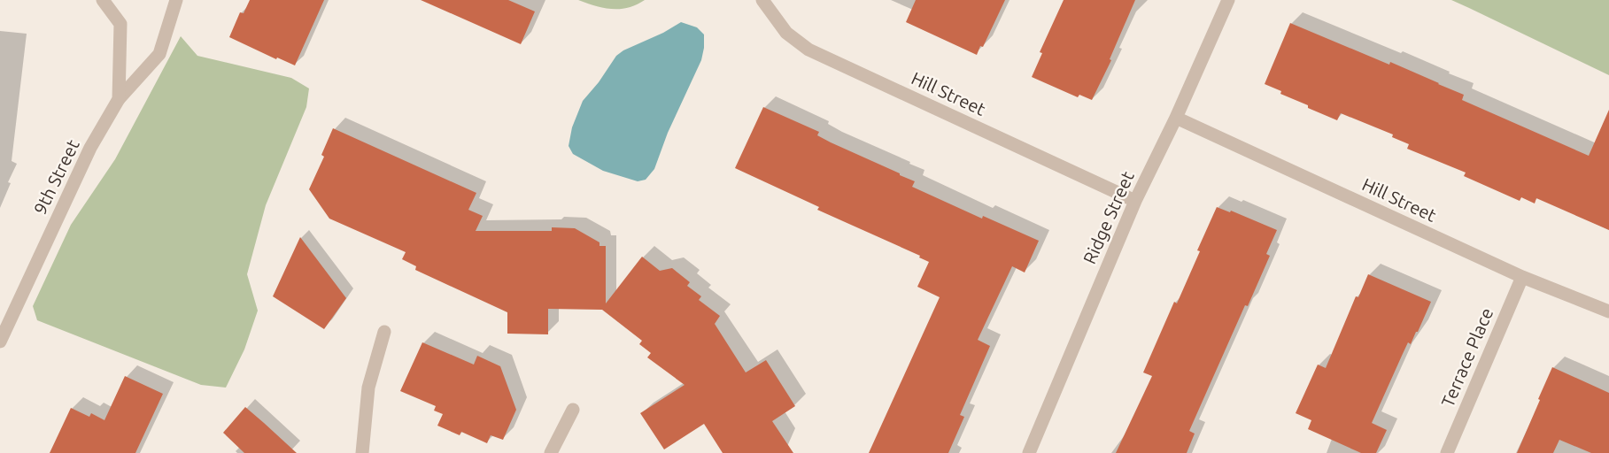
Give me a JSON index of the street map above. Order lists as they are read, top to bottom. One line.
{"streets":{"street":["Hill Street","9th Street","Ridge Street","Terrace Place"]},"crossings":[["Hill Street","Ridge Street"],["Hill Street","Terrace Place"]]}
